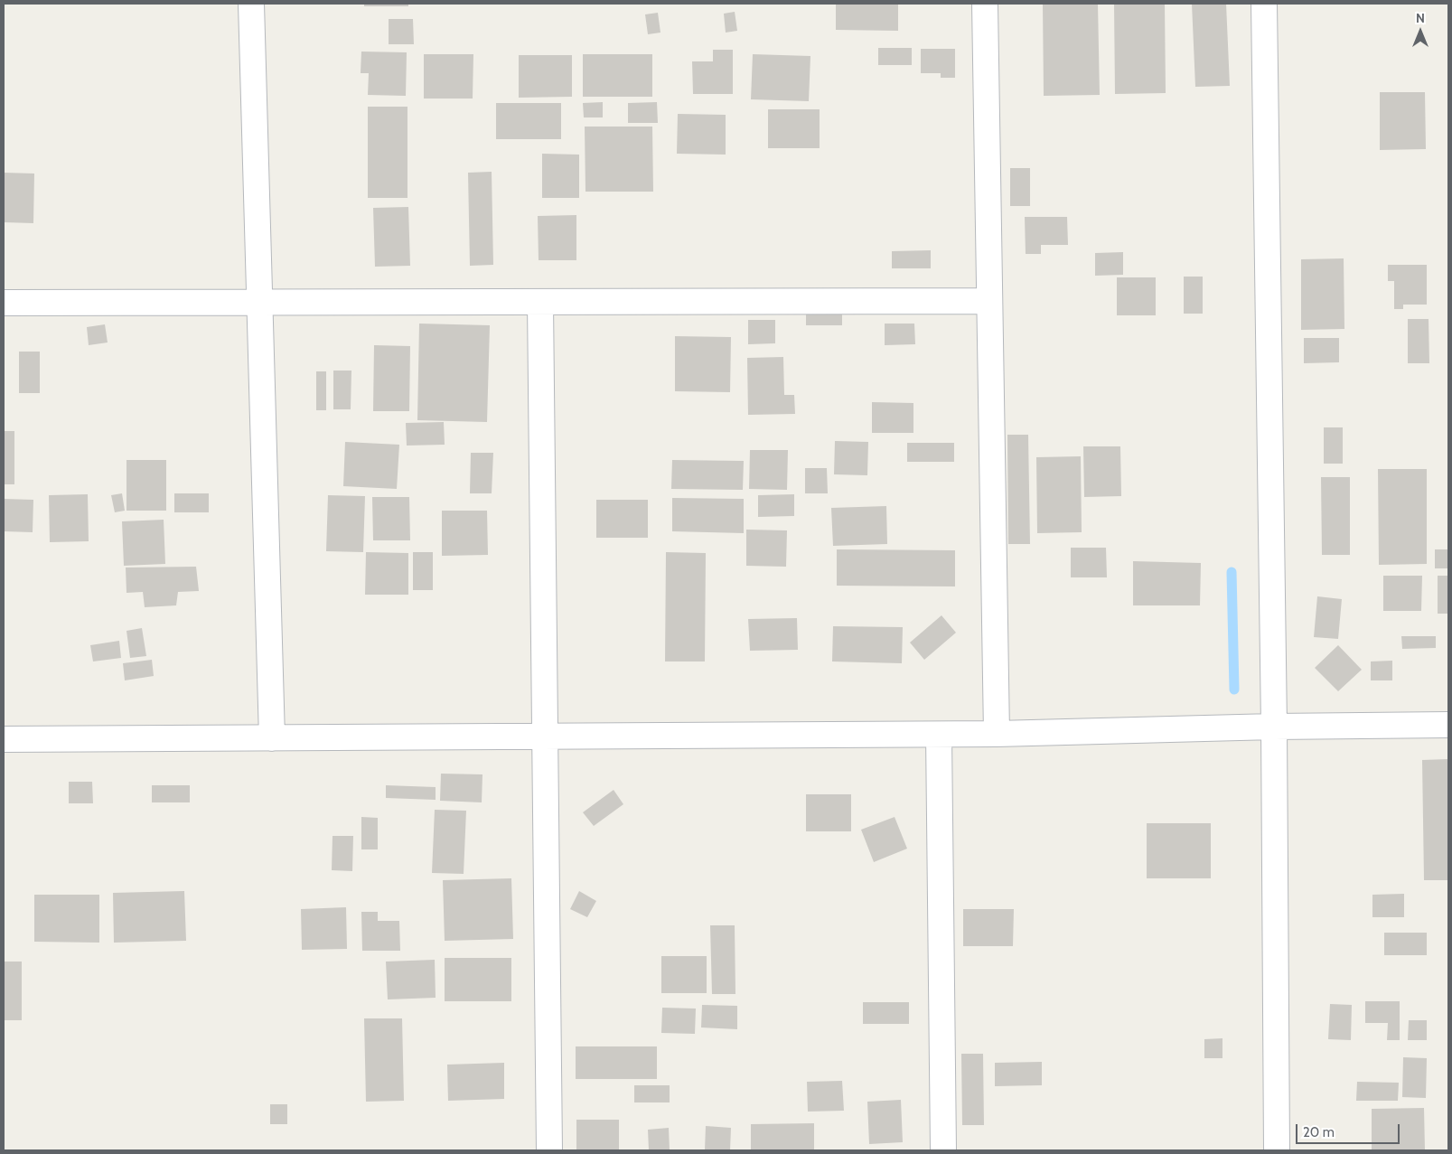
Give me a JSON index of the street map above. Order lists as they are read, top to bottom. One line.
{"scale_bar":"20 m","north":"top"}
